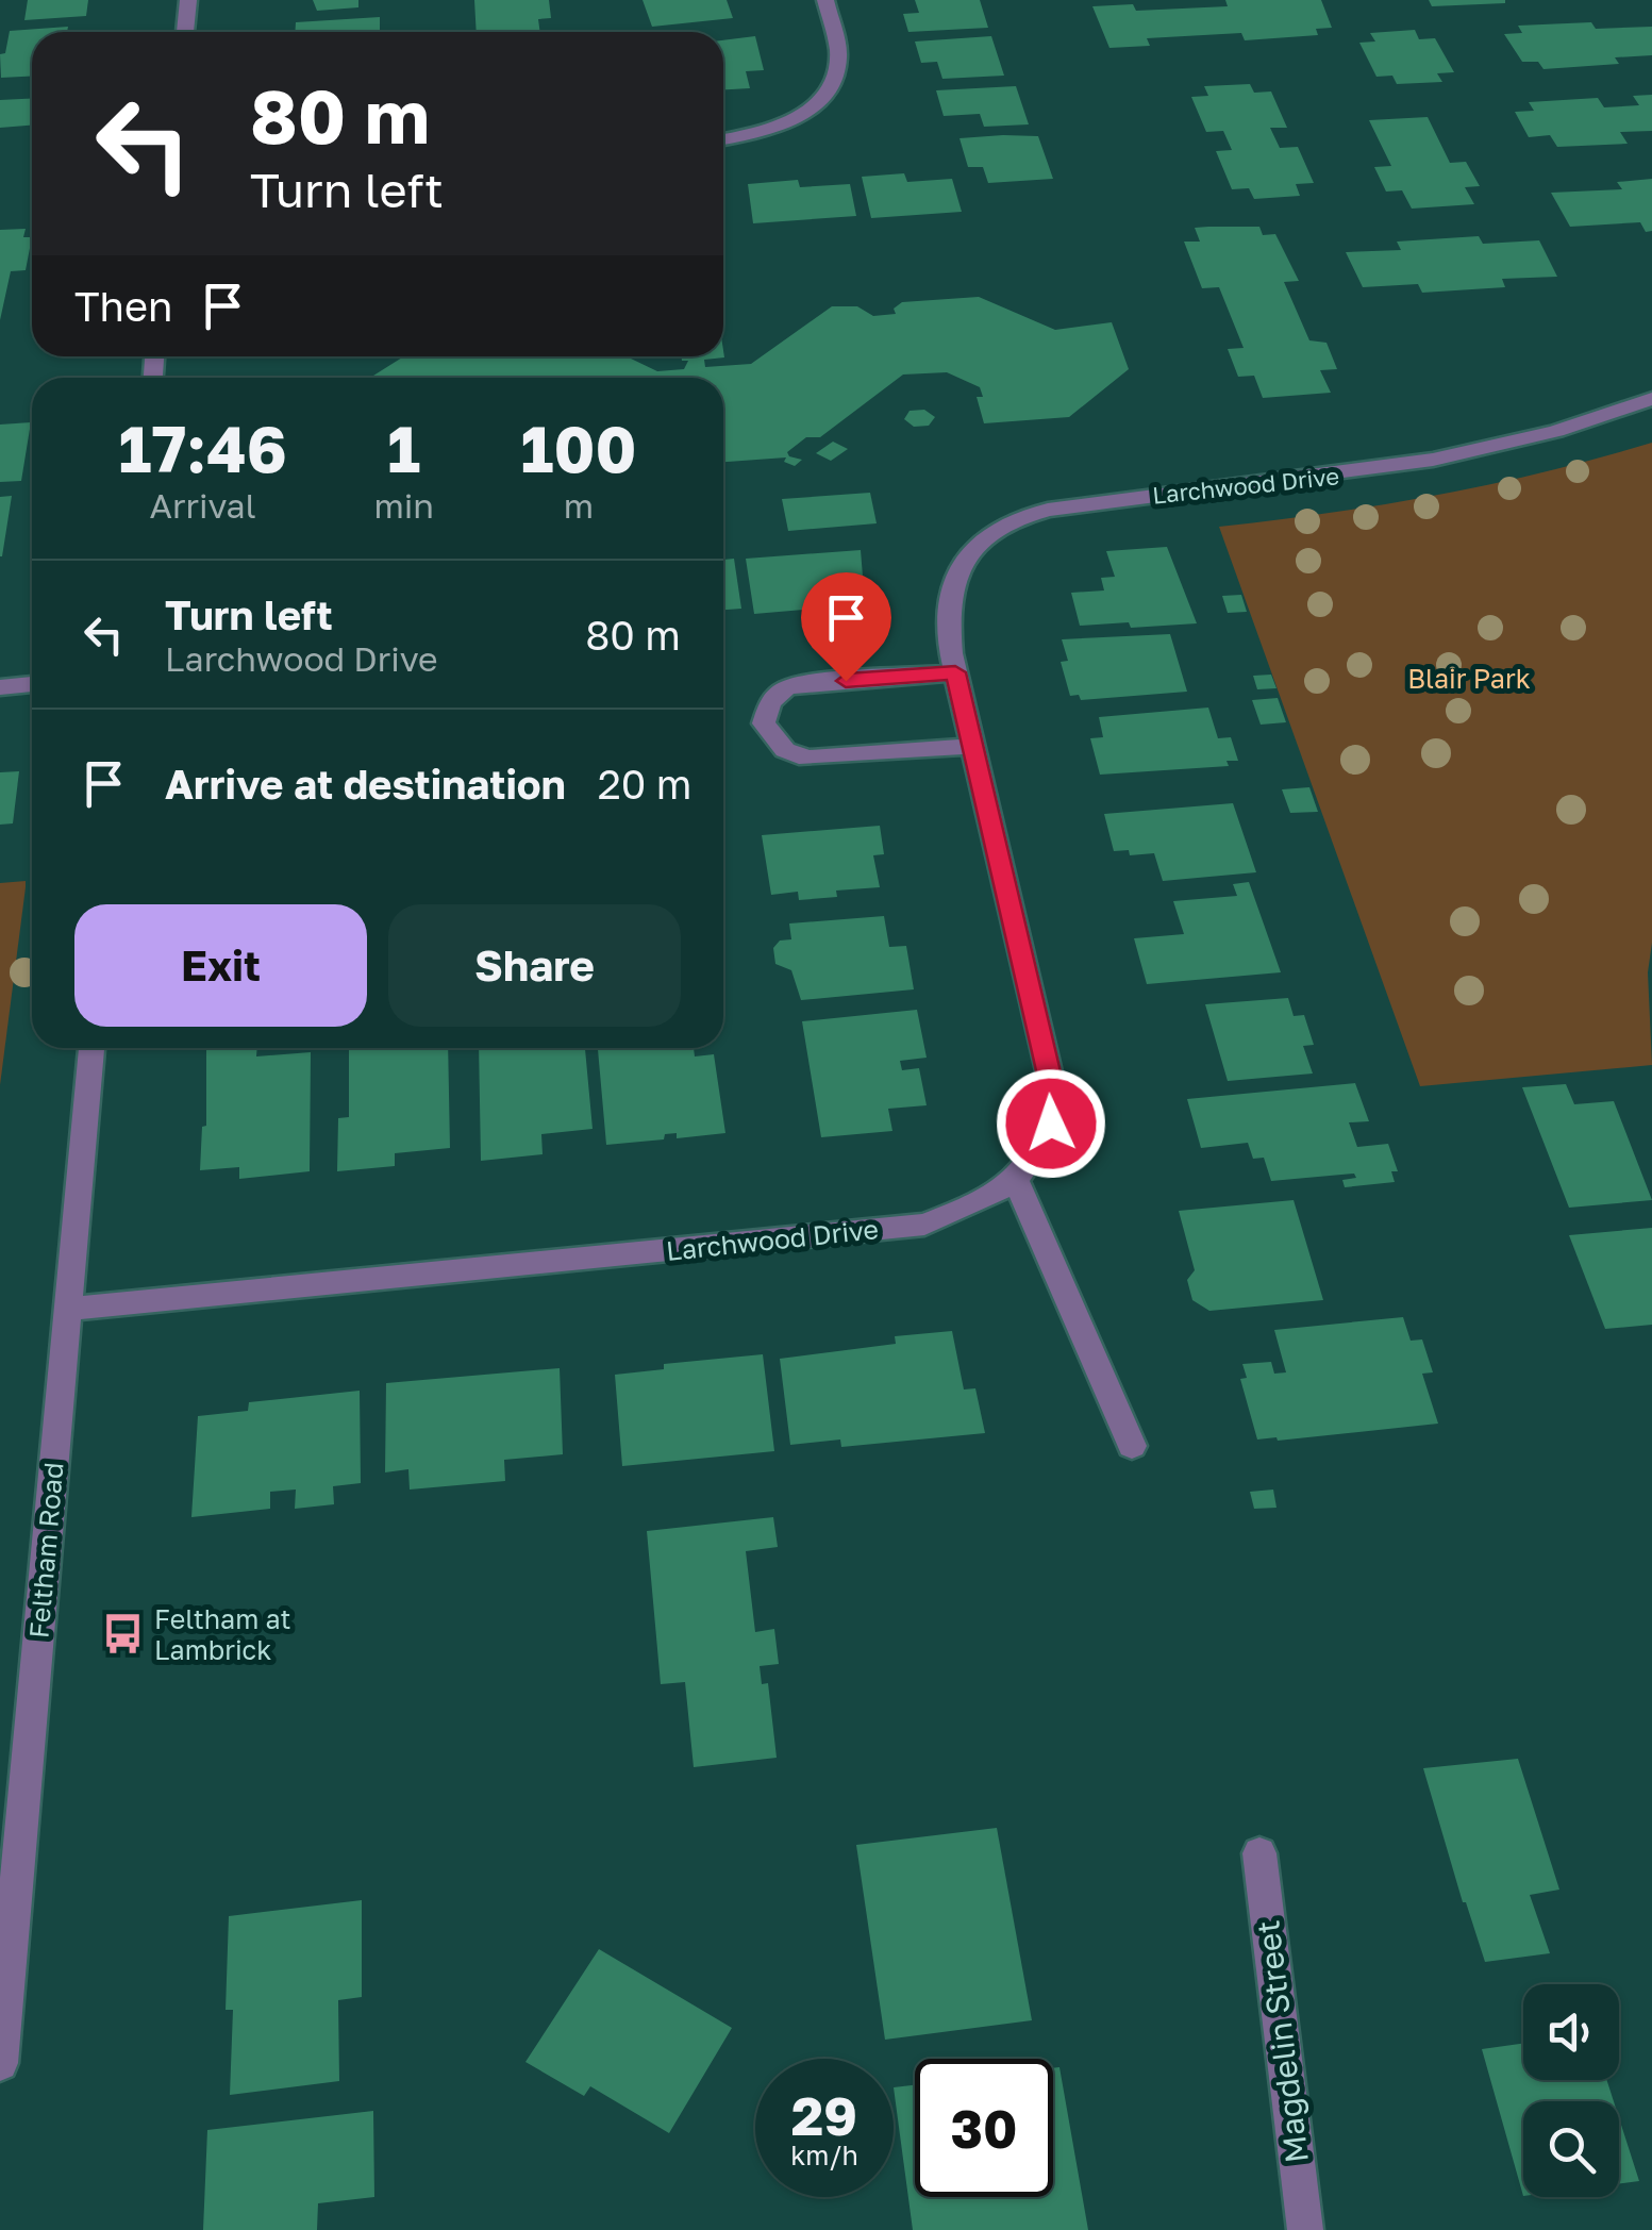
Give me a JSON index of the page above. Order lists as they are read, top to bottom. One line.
{"streets":{"street":["Larchwood Drive","Feltham Road","Magdelin Street"]},"crossings":[["Larchwood Drive","Feltham Road"]],"parks":["Blair Park"],"places":{"bus stop":["Feltham at Lambrick"]},"page":{"turn":["80 m","Turn left"],"then":"Then","eta":["17:46","Arrival","1","min","100","m"],"list":[{"name":"Turn left","note":"Larchwood Drive","value":"80 m"},{"name":"Arrive at destination","value":"20 m"}],"buttons":["Exit","Share"],"speed":"29 km/h","limit":"30"}}
